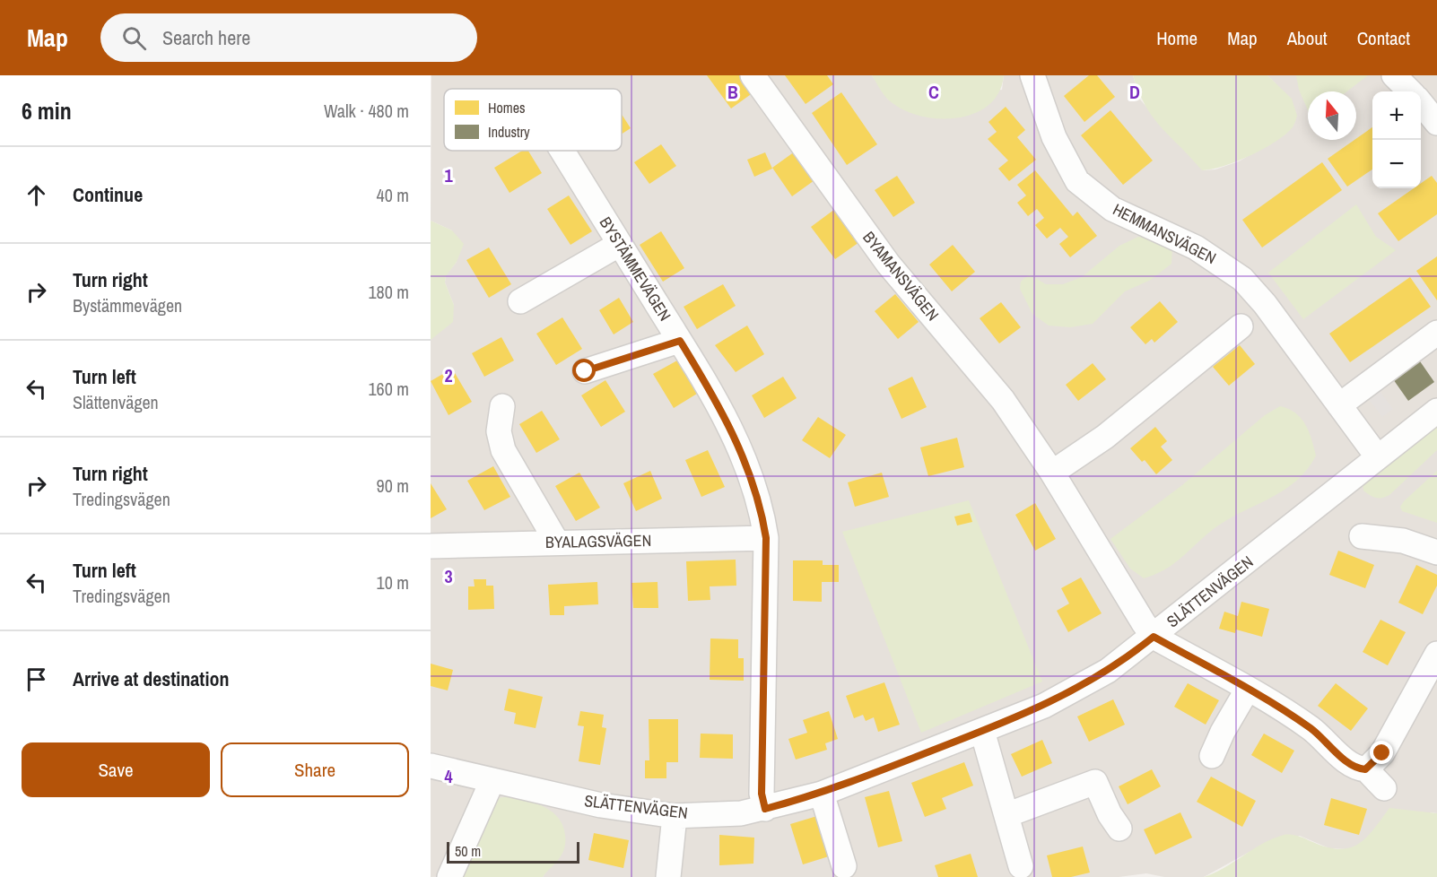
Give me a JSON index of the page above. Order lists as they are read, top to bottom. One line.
{"streets":{"street":["HEMMANSVÄGEN","BYSTÄMMEVÄGEN","BYAMANSVÄGEN","BYALAGSVÄGEN","SLÄTTENVÄGEN"]},"crossings":[["HEMMANSVÄGEN","SLÄTTENVÄGEN"],["BYSTÄMMEVÄGEN","BYALAGSVÄGEN"],["BYSTÄMMEVÄGEN","SLÄTTENVÄGEN"],["BYAMANSVÄGEN","SLÄTTENVÄGEN"]],"legend":["Homes","Industry"],"scale_bar":"50 m","north":"top","page":{"header":"Map","search":"Search here","nav":["Home","Map","About","Contact"],"heading":["6 min","Walk · 480 m"],"map_buttons":["+","−"],"list":[["Continue","40 m"],["Turn right","Bystämmevägen","180 m"],["Turn left","Slättenvägen","160 m"],["Turn right","Tredingsvägen","90 m"],["Turn left","Tredingsvägen","10 m"],"Arrive at destination"],"buttons":["Save","Share"],"scale":"50 m"},"grid":{"columns":["B","C","D"],"rows":["1","2","3","4"]}}
